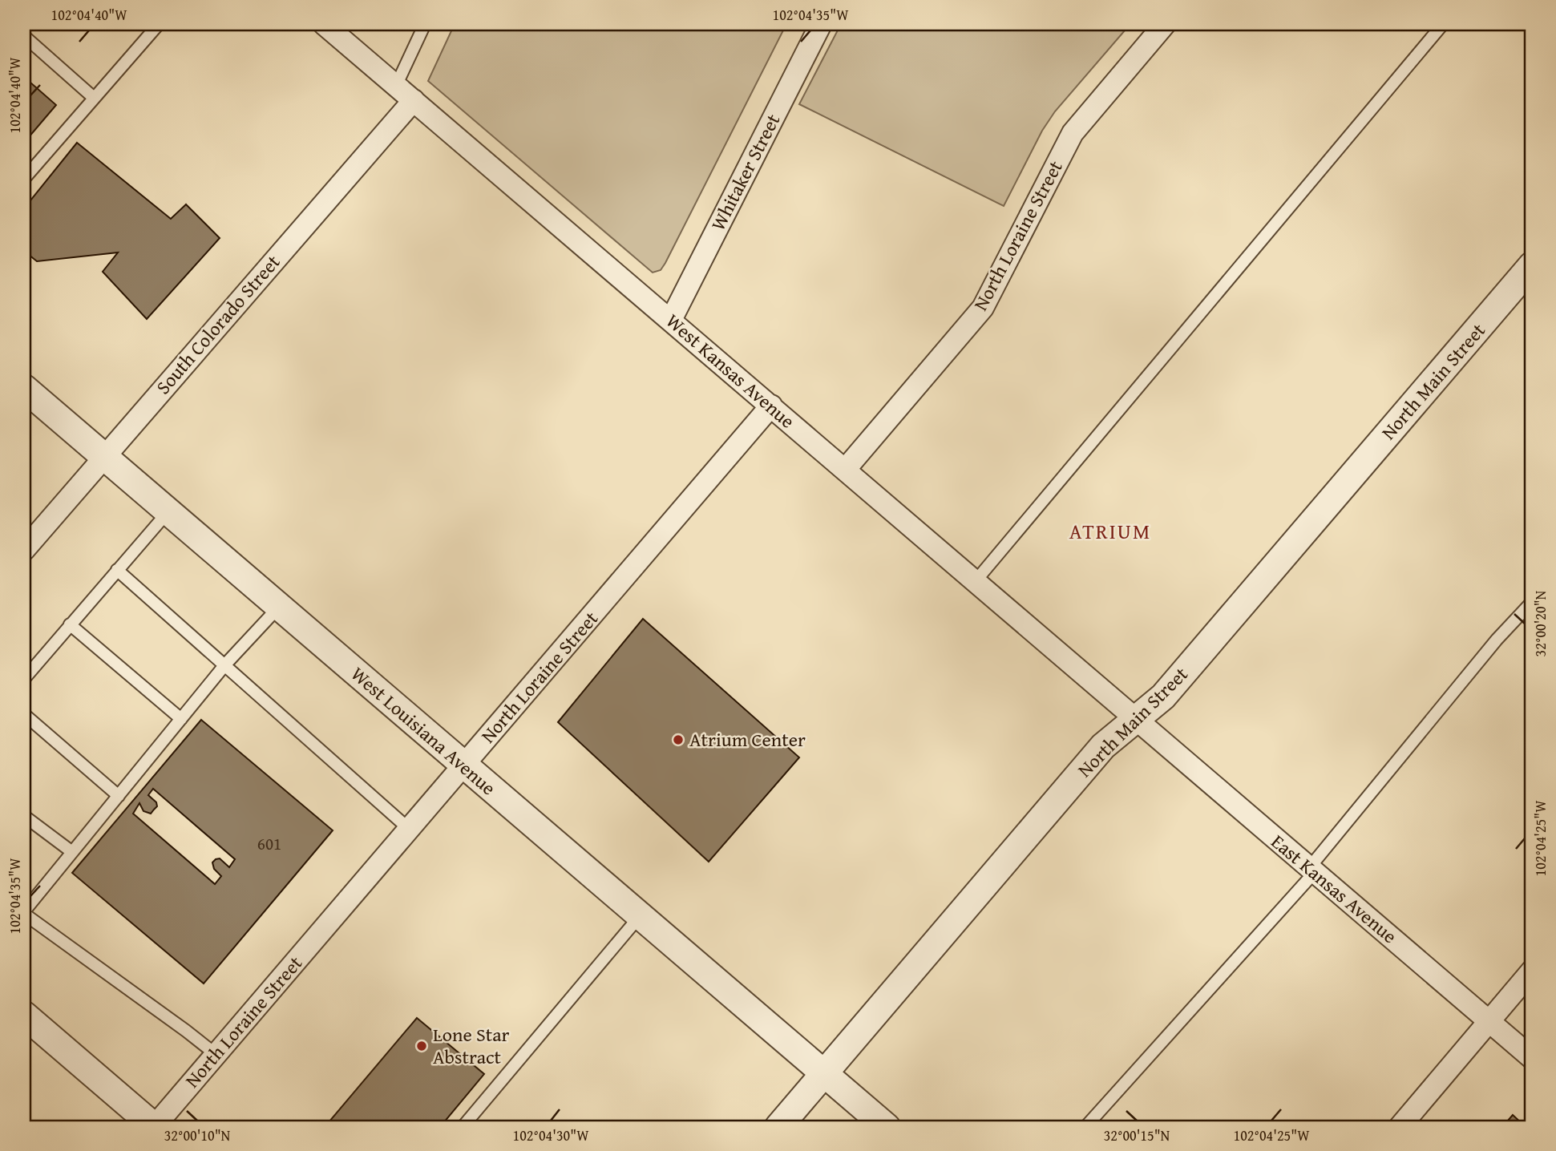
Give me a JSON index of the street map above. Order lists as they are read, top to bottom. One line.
{"streets":{"street":["Whitaker Street","North Loraine Street","South Colorado Street","West Kansas Avenue","North Main Street","West Louisiana Avenue","East Kansas Avenue"]},"crossings":[["Whitaker Street","West Kansas Avenue"],["North Loraine Street","West Kansas Avenue"],["North Loraine Street","West Louisiana Avenue"],["South Colorado Street","West Kansas Avenue"],["South Colorado Street","West Louisiana Avenue"],["West Kansas Avenue","North Main Street"],["West Kansas Avenue","East Kansas Avenue"],["North Main Street","West Louisiana Avenue"],["North Main Street","East Kansas Avenue"]],"districts":["ATRIUM"],"places":["Atrium Center","Lone Star Abstract"],"house_numbers":["601"],"coordinates":["102°04'40\"W","102°04'35\"W","32°00'20\"N","102°04'25\"W","32°00'10\"N","102°04'30\"W","32°00'15\"N"]}
